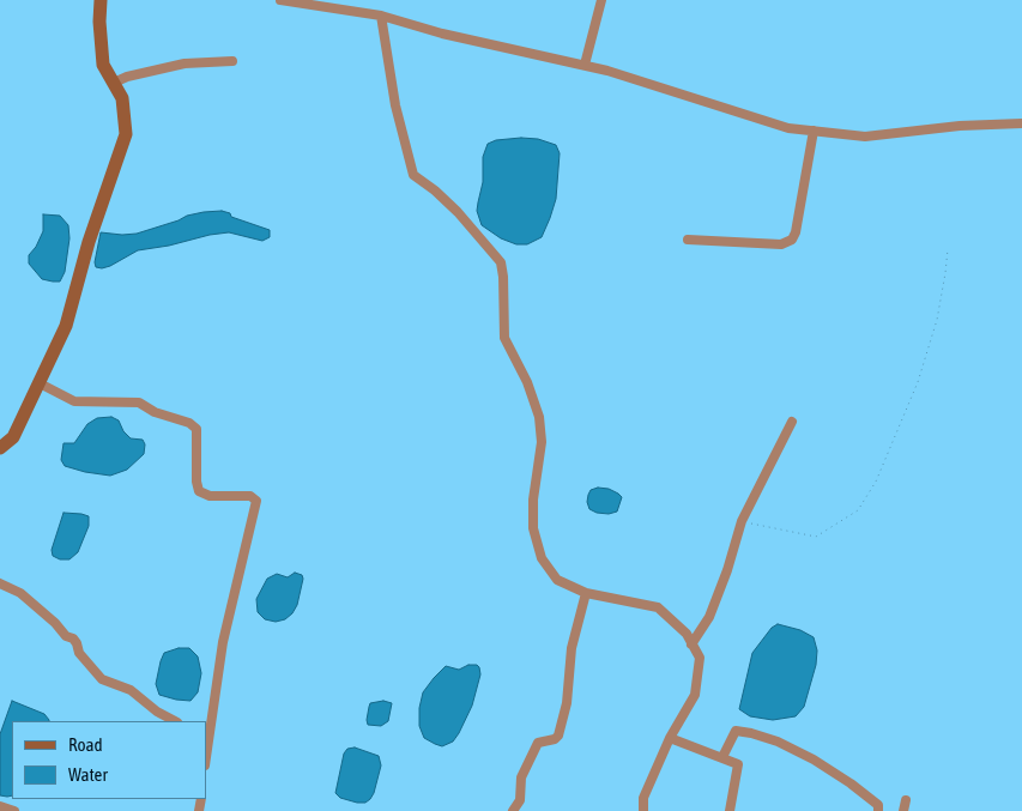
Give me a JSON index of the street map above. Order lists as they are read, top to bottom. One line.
{"legend":["Road","Water"]}
